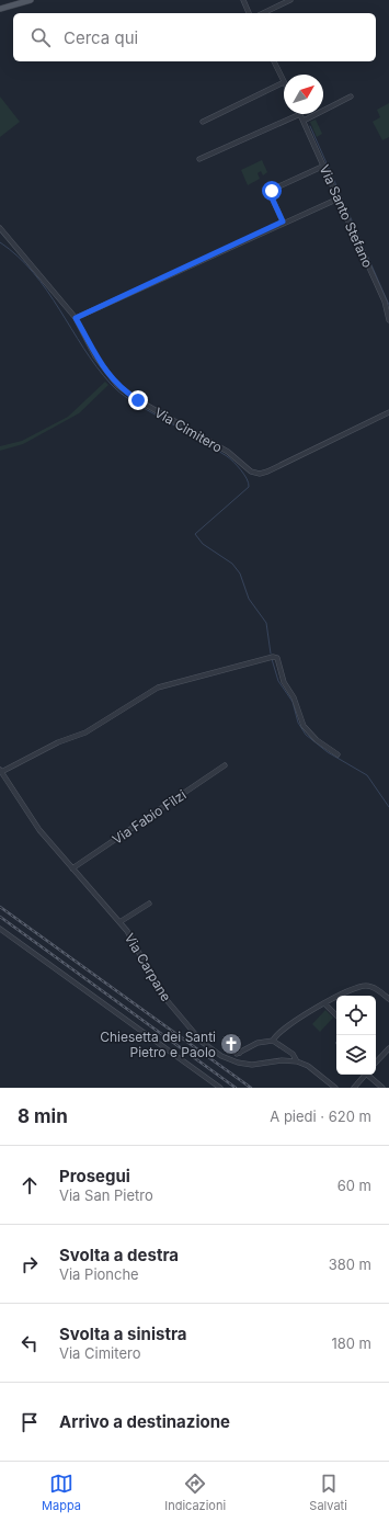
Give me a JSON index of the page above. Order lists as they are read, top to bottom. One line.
{"streets":{"street":["Via Santo Stefano","Via Cimitero","Via Fabio Filzi","Via Carpane"]},"crossings":[["Via Fabio Filzi","Via Carpane"]],"places":{"church":["Chiesetta dei Santi Pietro e Paolo"]},"north":"top right","page":{"search":"Cerca qui","heading":["8 min","A piedi · 620 m"],"list":[["Prosegui","Via San Pietro","60 m"],["Svolta a destra","Via Pionche","380 m"],["Svolta a sinistra","Via Cimitero","180 m"],"Arrivo a destinazione"],"nav":["Mappa","Indicazioni","Salvati"]}}
